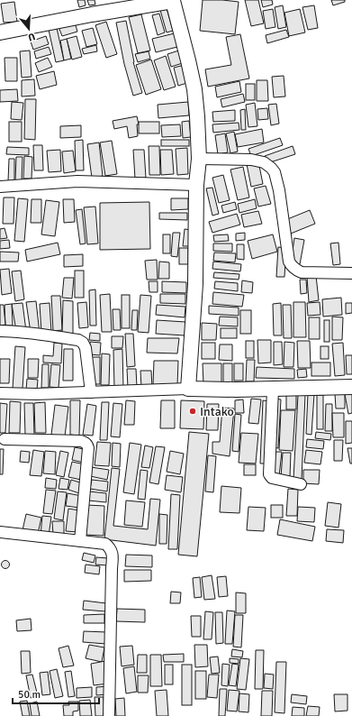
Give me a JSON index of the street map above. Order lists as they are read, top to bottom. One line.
{"places":["Intako"],"scale_bar":"50 m","north":"bottom"}
